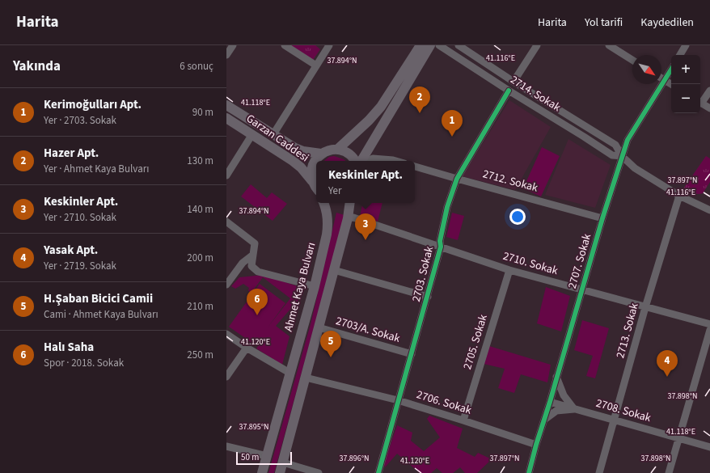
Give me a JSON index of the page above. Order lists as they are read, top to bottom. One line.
{"streets":{"main road":["Garzan Caddesi","Ahmet Kaya Bulvarı"],"street":["2714. Sokak","2712. Sokak","2707. Sokak","2710. Sokak","2703. Sokak","2703/A. Sokak","2713. Sokak","2705. Sokak","2706. Sokak","2708. Sokak"]},"crossings":[["2714. Sokak","2707. Sokak"],["2714. Sokak","2703. Sokak"],["2714. Sokak","2713. Sokak"],["2712. Sokak","2707. Sokak"],["2712. Sokak","2703. Sokak"],["2707. Sokak","2710. Sokak"],["2707. Sokak","2706. Sokak"],["2707. Sokak","2708. Sokak"],["2710. Sokak","2703. Sokak"],["2710. Sokak","2713. Sokak"],["2710. Sokak","2705. Sokak"],["2703. Sokak","2703/A. Sokak"],["2703. Sokak","2706. Sokak"],["2713. Sokak","2708. Sokak"],["2705. Sokak","2706. Sokak"]],"scale_bar":"50 m","north":"bottom right","page":{"header":"Harita","nav":["Harita","Yol tarifi","Kaydedilen"],"heading":["Yakında","6 sonuç"],"map_buttons":["+","−"],"pins":["2","1","3","6","5","4"],"list":[{"mark":"1","name":"Kerimoğulları Apt.","note":"Yer · 2703. Sokak","value":"90 m"},{"mark":"2","name":"Hazer Apt.","note":"Yer · Ahmet Kaya Bulvarı","value":"130 m"},{"mark":"3","name":"Keskinler Apt.","note":"Yer · 2710. Sokak","value":"140 m"},{"mark":"4","name":"Yasak Apt.","note":"Yer · 2719. Sokak","value":"200 m"},{"mark":"5","name":"H.Şaban Bicici Camii","note":"Cami · Ahmet Kaya Bulvarı","value":"210 m"},{"mark":"6","name":"Halı Saha","note":"Spor · 2018. Sokak","value":"250 m"}],"popup":["Keskinler Apt.","Yer"],"scale":"50 m"},"coordinates":["41.116°E","37.894°N","41.118°E","37.897°N","41.120°E","37.898°N","37.895°N","37.896°N"]}
